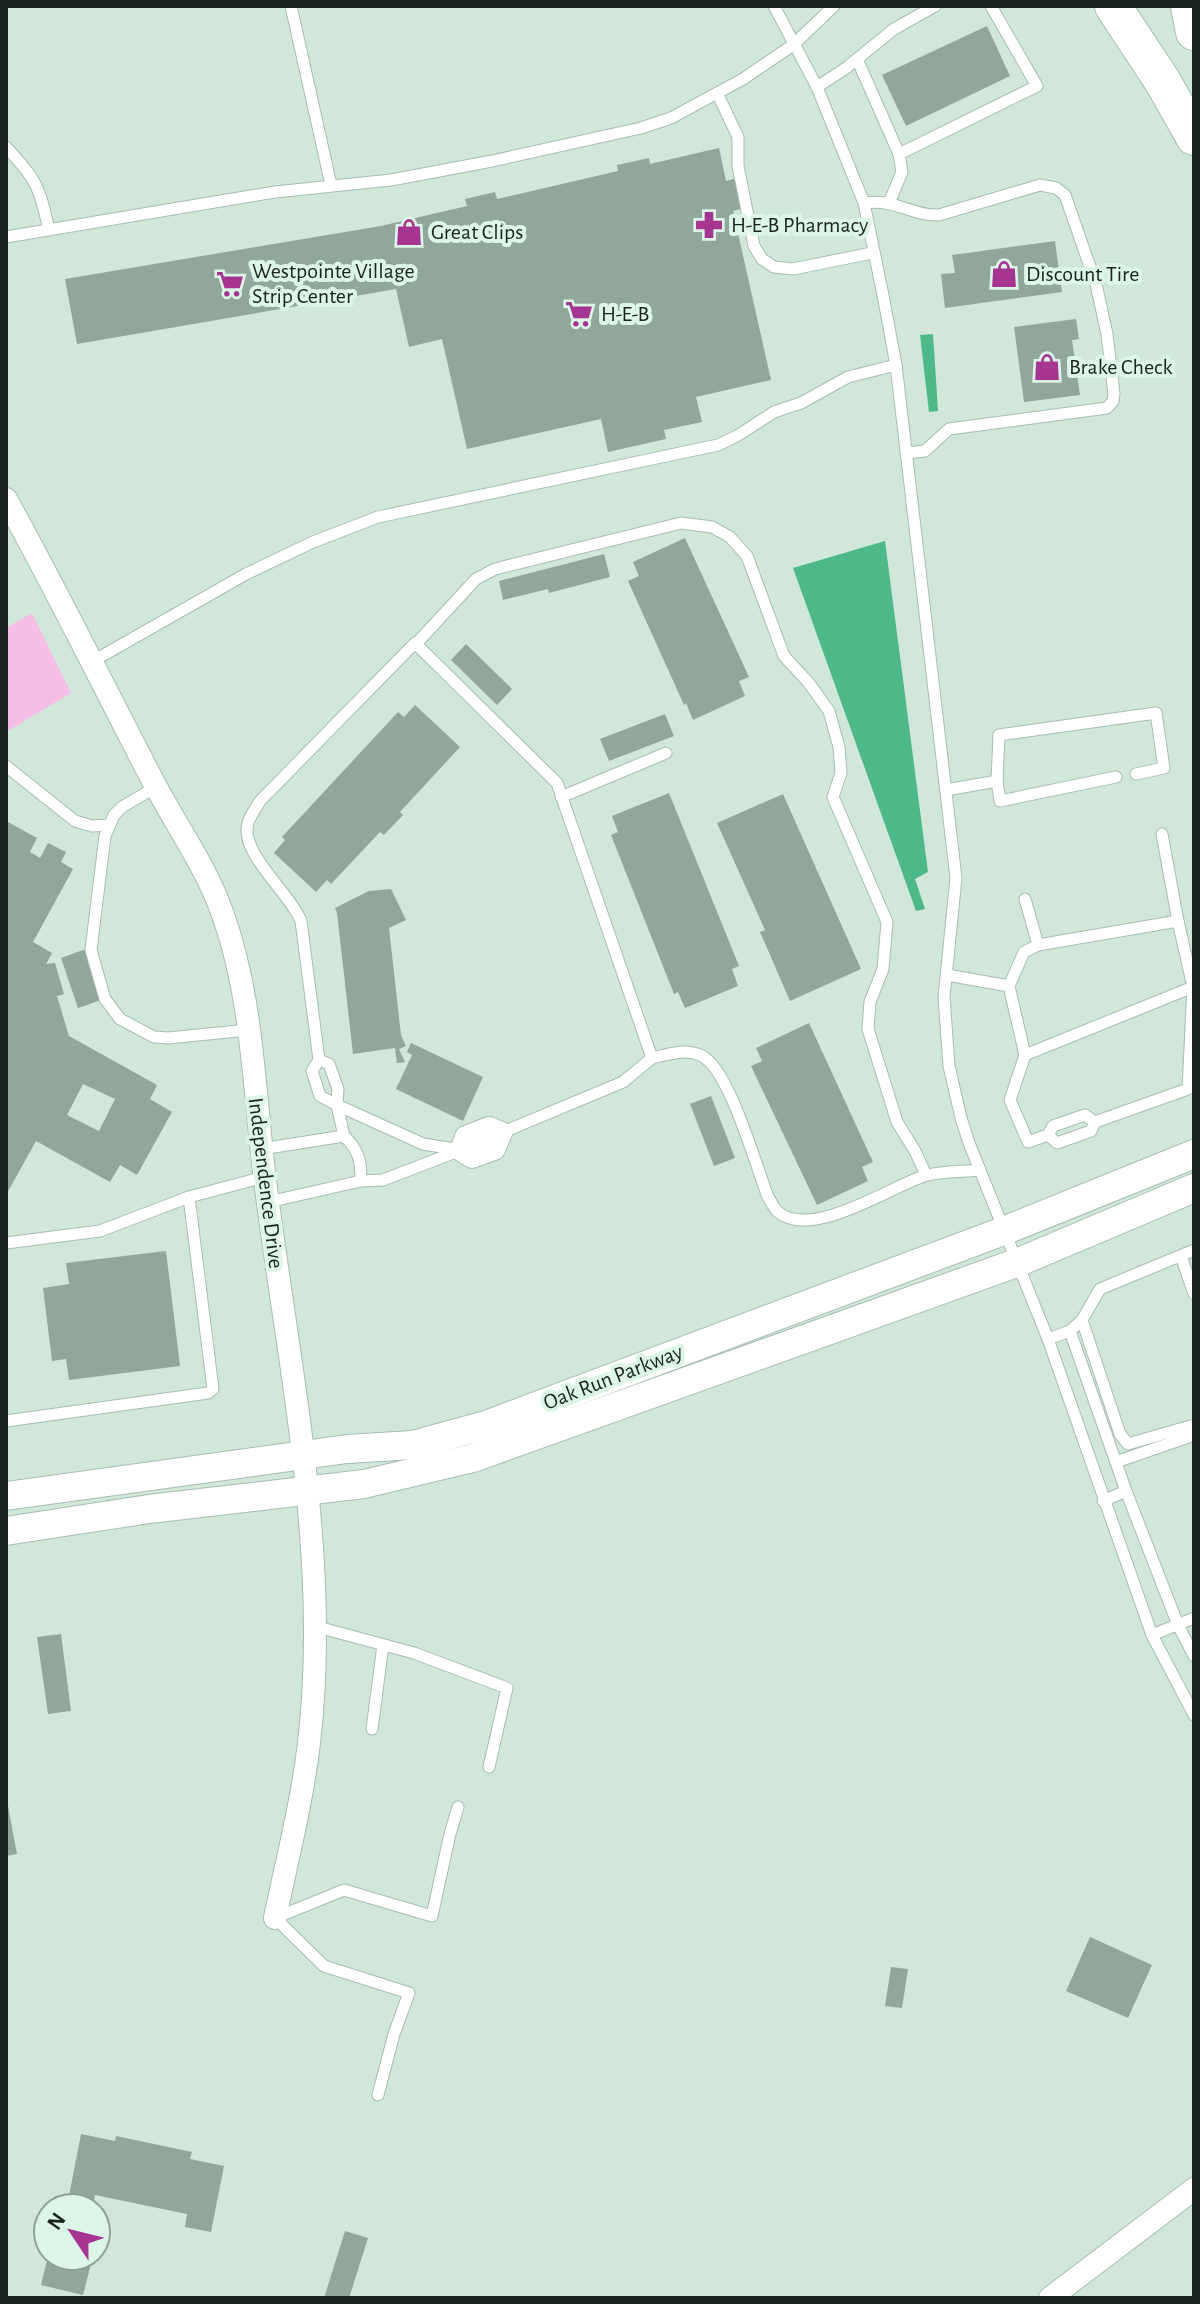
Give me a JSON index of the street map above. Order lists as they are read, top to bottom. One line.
{"streets":{"street":["Independence Drive","Oak Run Parkway"]},"crossings":[["Independence Drive","Oak Run Parkway"]],"places":{"pharmacy":["H-E-B Pharmacy"],"shop":["Great Clips","Discount Tire","Brake Check"],"supermarket":["Westpointe Village Strip Center","H-E-B"]},"north":"top left"}
